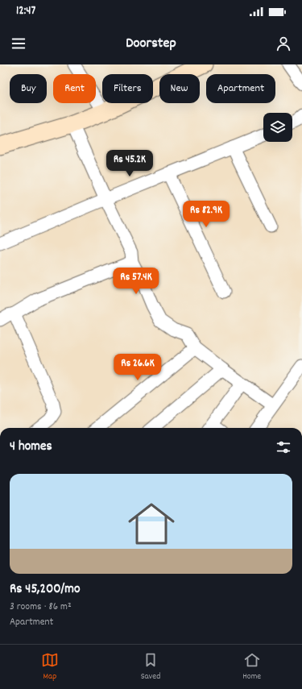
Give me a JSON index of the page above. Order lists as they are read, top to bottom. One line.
{"page":{"status":"12:47","header":"Doorstep","chip":["Buy","Rent","Filters","New","Apartment"],"price":["Rs 45.2K","Rs 82.9K","Rs 57.4K","Rs 26.6K"],"heading":"4 homes","list":[{"name":"Rs 45,200/mo","note":"3 rooms · 86 m² · Apartment"}],"tabs":["Map","Saved","Home"]}}
